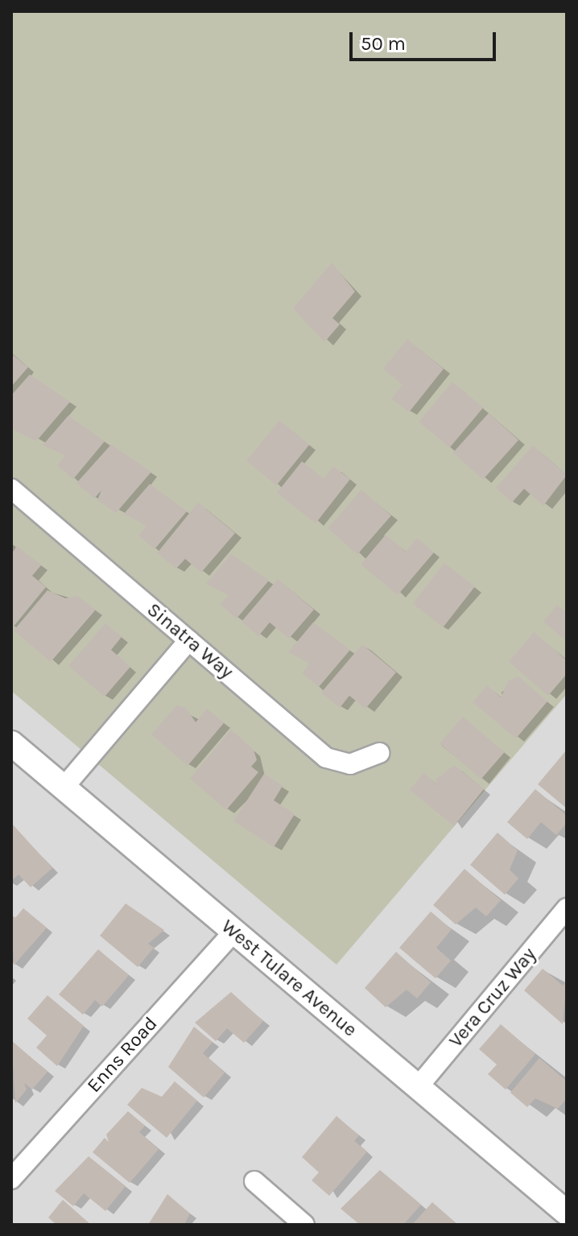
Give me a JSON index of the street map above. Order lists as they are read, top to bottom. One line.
{"streets":{"street":["Sinatra Way","West Tulare Avenue","Vera Cruz Way","Enns Road"]},"crossings":[["West Tulare Avenue","Vera Cruz Way"],["West Tulare Avenue","Enns Road"]],"scale_bar":"50 m"}
